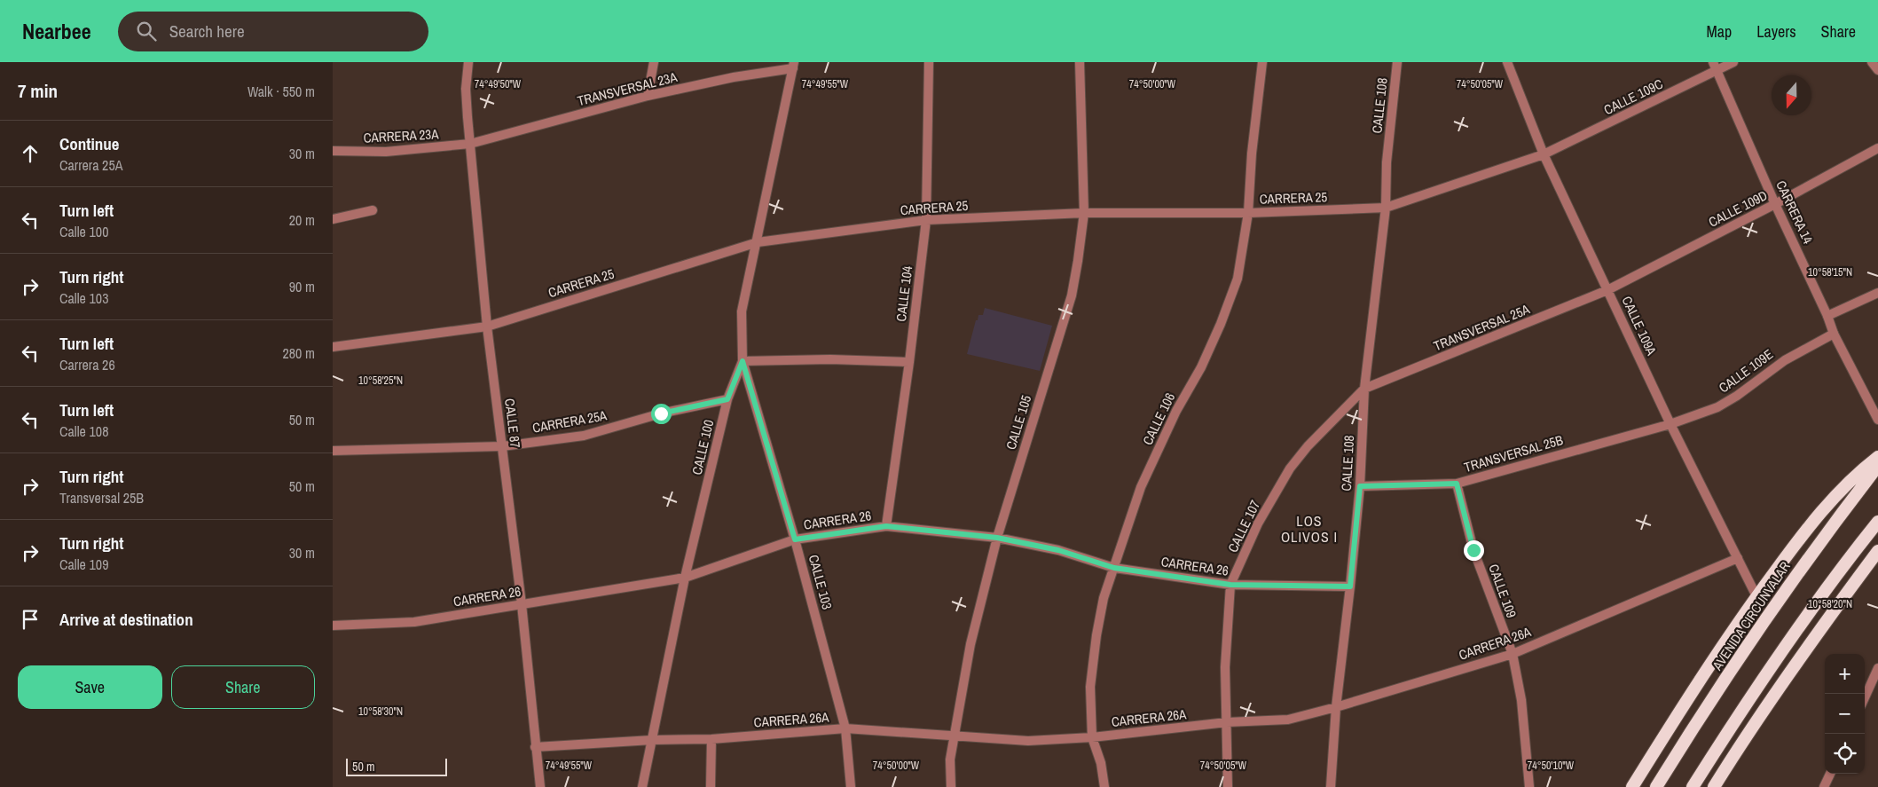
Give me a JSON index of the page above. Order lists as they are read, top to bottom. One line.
{"streets":{"highway":["AVENIDA CIRCUNVALAR"],"street":["TRANSVERSAL 23A","CALLE 109C","CALLE 108","CARRERA 23A","CARRERA 25","CALLE 109D","CARRERA 14","CALLE 104","CALLE 109A","TRANSVERSAL 25A","CALLE 109E","CALLE 106","CARRERA 25A","CALLE 105","CALLE 87","CALLE 100","TRANSVERSAL 25B","CARRERA 26","CALLE 107","CALLE 103","CALLE 109","CARRERA 26A"]},"crossings":[["TRANSVERSAL 23A","CARRERA 23A"],["TRANSVERSAL 23A","CALLE 87"],["TRANSVERSAL 23A","CALLE 100"],["CALLE 109C","CARRERA 25"],["CALLE 109C","CARRERA 14"],["CALLE 109C","CALLE 109A"],["CALLE 108","CARRERA 25"],["CALLE 108","TRANSVERSAL 25A"],["CALLE 108","TRANSVERSAL 25B"],["CALLE 108","CARRERA 26"],["CALLE 108","CALLE 107"],["CALLE 108","CARRERA 26A"],["CARRERA 23A","CALLE 87"],["CARRERA 25","CALLE 104"],["CARRERA 25","CALLE 109A"],["CARRERA 25","CALLE 106"],["CARRERA 25","CALLE 105"],["CARRERA 25","CALLE 87"],["CARRERA 25","CALLE 100"],["CALLE 109D","CARRERA 14"],["CALLE 109D","CALLE 109A"],["CALLE 109D","TRANSVERSAL 25A"],["CARRERA 14","CALLE 109E"],["CALLE 104","CARRERA 26"],["CALLE 109A","TRANSVERSAL 25A"],["CALLE 109A","CALLE 109E"],["CALLE 109A","TRANSVERSAL 25B"],["CALLE 109A","CARRERA 26A"],["TRANSVERSAL 25A","CALLE 107"],["CALLE 109E","TRANSVERSAL 25B"],["CALLE 106","CARRERA 26"],["CALLE 106","CARRERA 26A"],["CARRERA 25A","CALLE 87"],["CARRERA 25A","CALLE 100"],["CALLE 105","CARRERA 26"],["CALLE 105","CARRERA 26A"],["CALLE 87","CARRERA 26"],["CALLE 87","CARRERA 26A"],["CALLE 100","CARRERA 26"],["CALLE 100","CALLE 103"],["CALLE 100","CARRERA 26A"],["TRANSVERSAL 25B","CALLE 109"],["CARRERA 26","CALLE 107"],["CARRERA 26","CALLE 103"],["CALLE 107","CARRERA 26A"],["CALLE 103","CARRERA 26A"],["CALLE 109","CARRERA 26A"]],"districts":["LOS OLIVOS I"],"scale_bar":"50 m","north":"bottom","page":{"header":"Nearbee","search":"Search here","nav":["Map","Layers","Share"],"heading":["7 min","Walk · 550 m"],"list":[["Continue","Carrera 25A","30 m"],["Turn left","Calle 100","20 m"],["Turn right","Calle 103","90 m"],["Turn left","Carrera 26","280 m"],["Turn left","Calle 108","50 m"],["Turn right","Transversal 25B","50 m"],["Turn right","Calle 109","30 m"],"Arrive at destination"],"buttons":["Save","Share"],"map_buttons":["+","−"],"scale":"50 m"},"coordinates":["74°49'50\"W","74°49'55\"W","74°50'00\"W","74°50'05\"W","10°58'15\"N","10°58'25\"N","10°58'20\"N","10°58'30\"N","74°50'10\"W"]}
